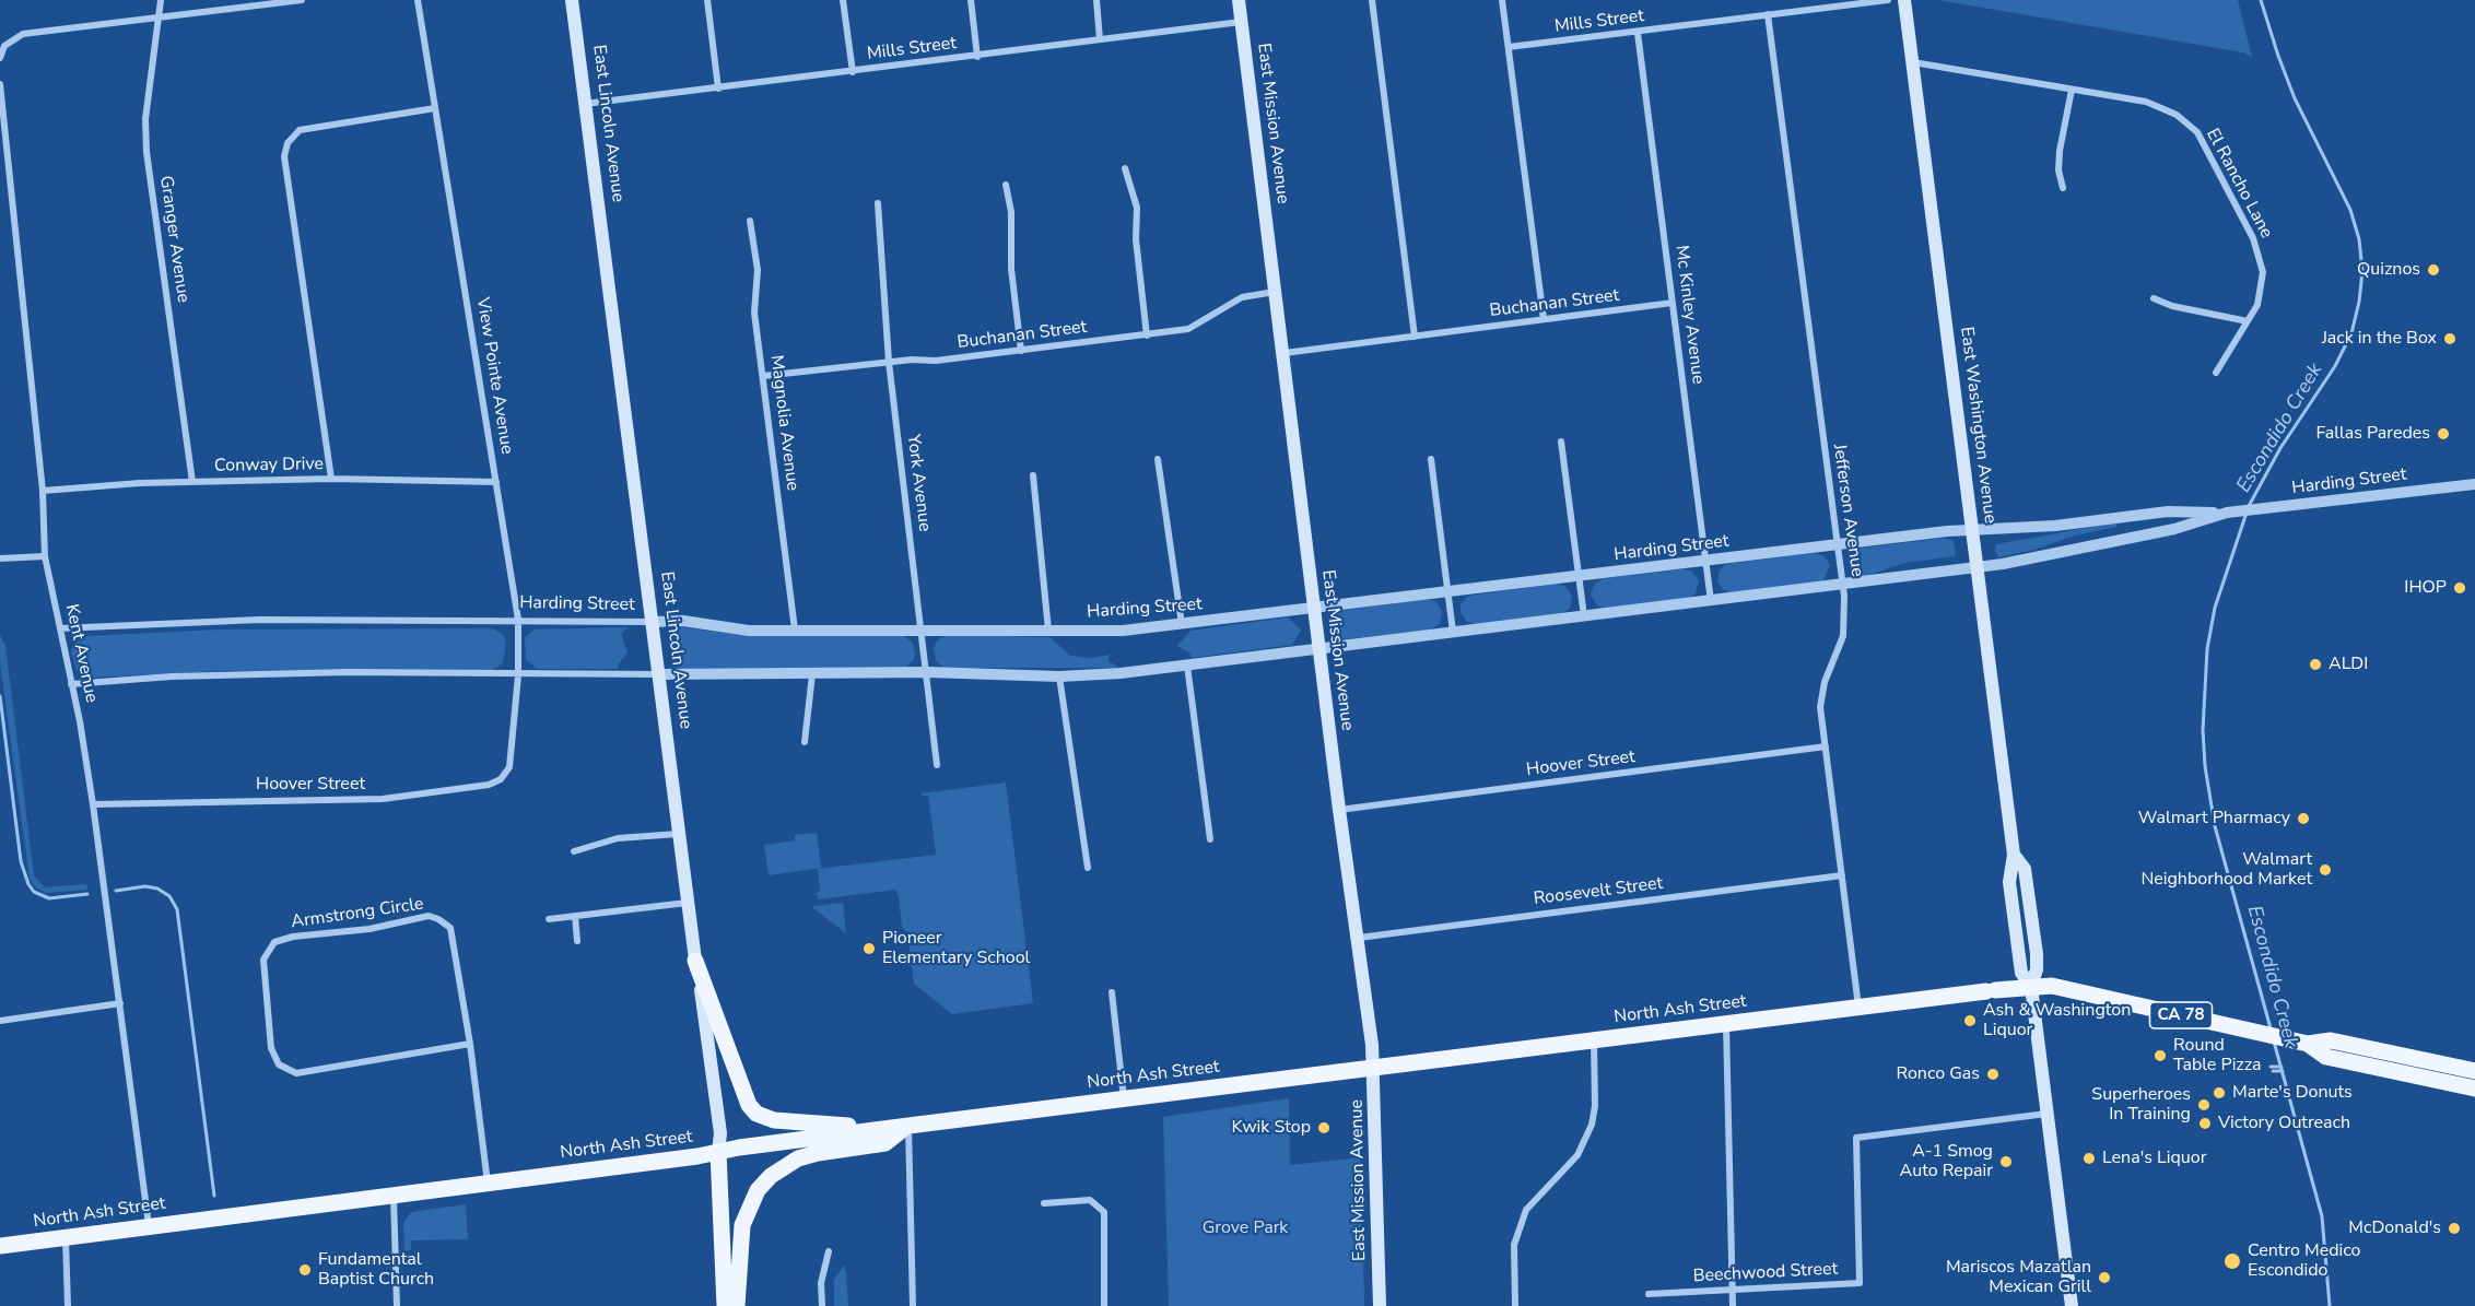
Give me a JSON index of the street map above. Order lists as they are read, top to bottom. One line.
{"streets":{"main road":["East Lincoln Avenue","East Mission Avenue","East Washington Avenue","North Ash Street","CA 78"],"street":["Mills Street","El Rancho Lane","Granger Avenue","Buchanan Street","Mc Kinley Avenue","View Pointe Avenue","Magnolia Avenue","Conway Drive","Harding Street","York Avenue","Jefferson Avenue","Kent Avenue","Hoover Street","Roosevelt Street","Armstrong Circle","Beechwood Street"]},"crossings":[["Mills Street","East Lincoln Avenue"],["Mills Street","East Mission Avenue"],["Mills Street","Mc Kinley Avenue"],["Mills Street","Jefferson Avenue"],["East Lincoln Avenue","Harding Street"],["East Lincoln Avenue","North Ash Street"],["East Mission Avenue","Buchanan Street"],["East Mission Avenue","Harding Street"],["East Mission Avenue","Hoover Street"],["East Mission Avenue","Roosevelt Street"],["East Mission Avenue","North Ash Street"],["El Rancho Lane","East Washington Avenue"],["Granger Avenue","Conway Drive"],["Buchanan Street","Mc Kinley Avenue"],["Buchanan Street","Magnolia Avenue"],["Buchanan Street","York Avenue"],["Mc Kinley Avenue","Harding Street"],["View Pointe Avenue","Conway Drive"],["View Pointe Avenue","Harding Street"],["View Pointe Avenue","Hoover Street"],["Magnolia Avenue","Harding Street"],["East Washington Avenue","Harding Street"],["East Washington Avenue","North Ash Street"],["East Washington Avenue","Beechwood Street"],["Conway Drive","Kent Avenue"],["Harding Street","York Avenue"],["Harding Street","Jefferson Avenue"],["Harding Street","Kent Avenue"],["Jefferson Avenue","Hoover Street"],["Jefferson Avenue","Roosevelt Street"],["Jefferson Avenue","North Ash Street"],["Kent Avenue","Hoover Street"],["Kent Avenue","North Ash Street"],["Armstrong Circle","North Ash Street"]],"water":["Escondido Creek"],"parks":["Grove Park"],"places":["Quiznos","Jack in the Box","Fallas Paredes","IHOP","ALDI","Walmart Pharmacy","Walmart Neighborhood Market","Pioneer Elementary School","Ash & Washington Liquor","Round Table Pizza","Ronco Gas","Marte's Donuts","Superheroes In Training","Victory Outreach","Kwik Stop","Lena's Liquor","A-1 Smog Auto Repair","McDonald's","Centro Medico Escondido","Fundamental Baptist Church","Mariscos Mazatlan Mexican Grill"]}
